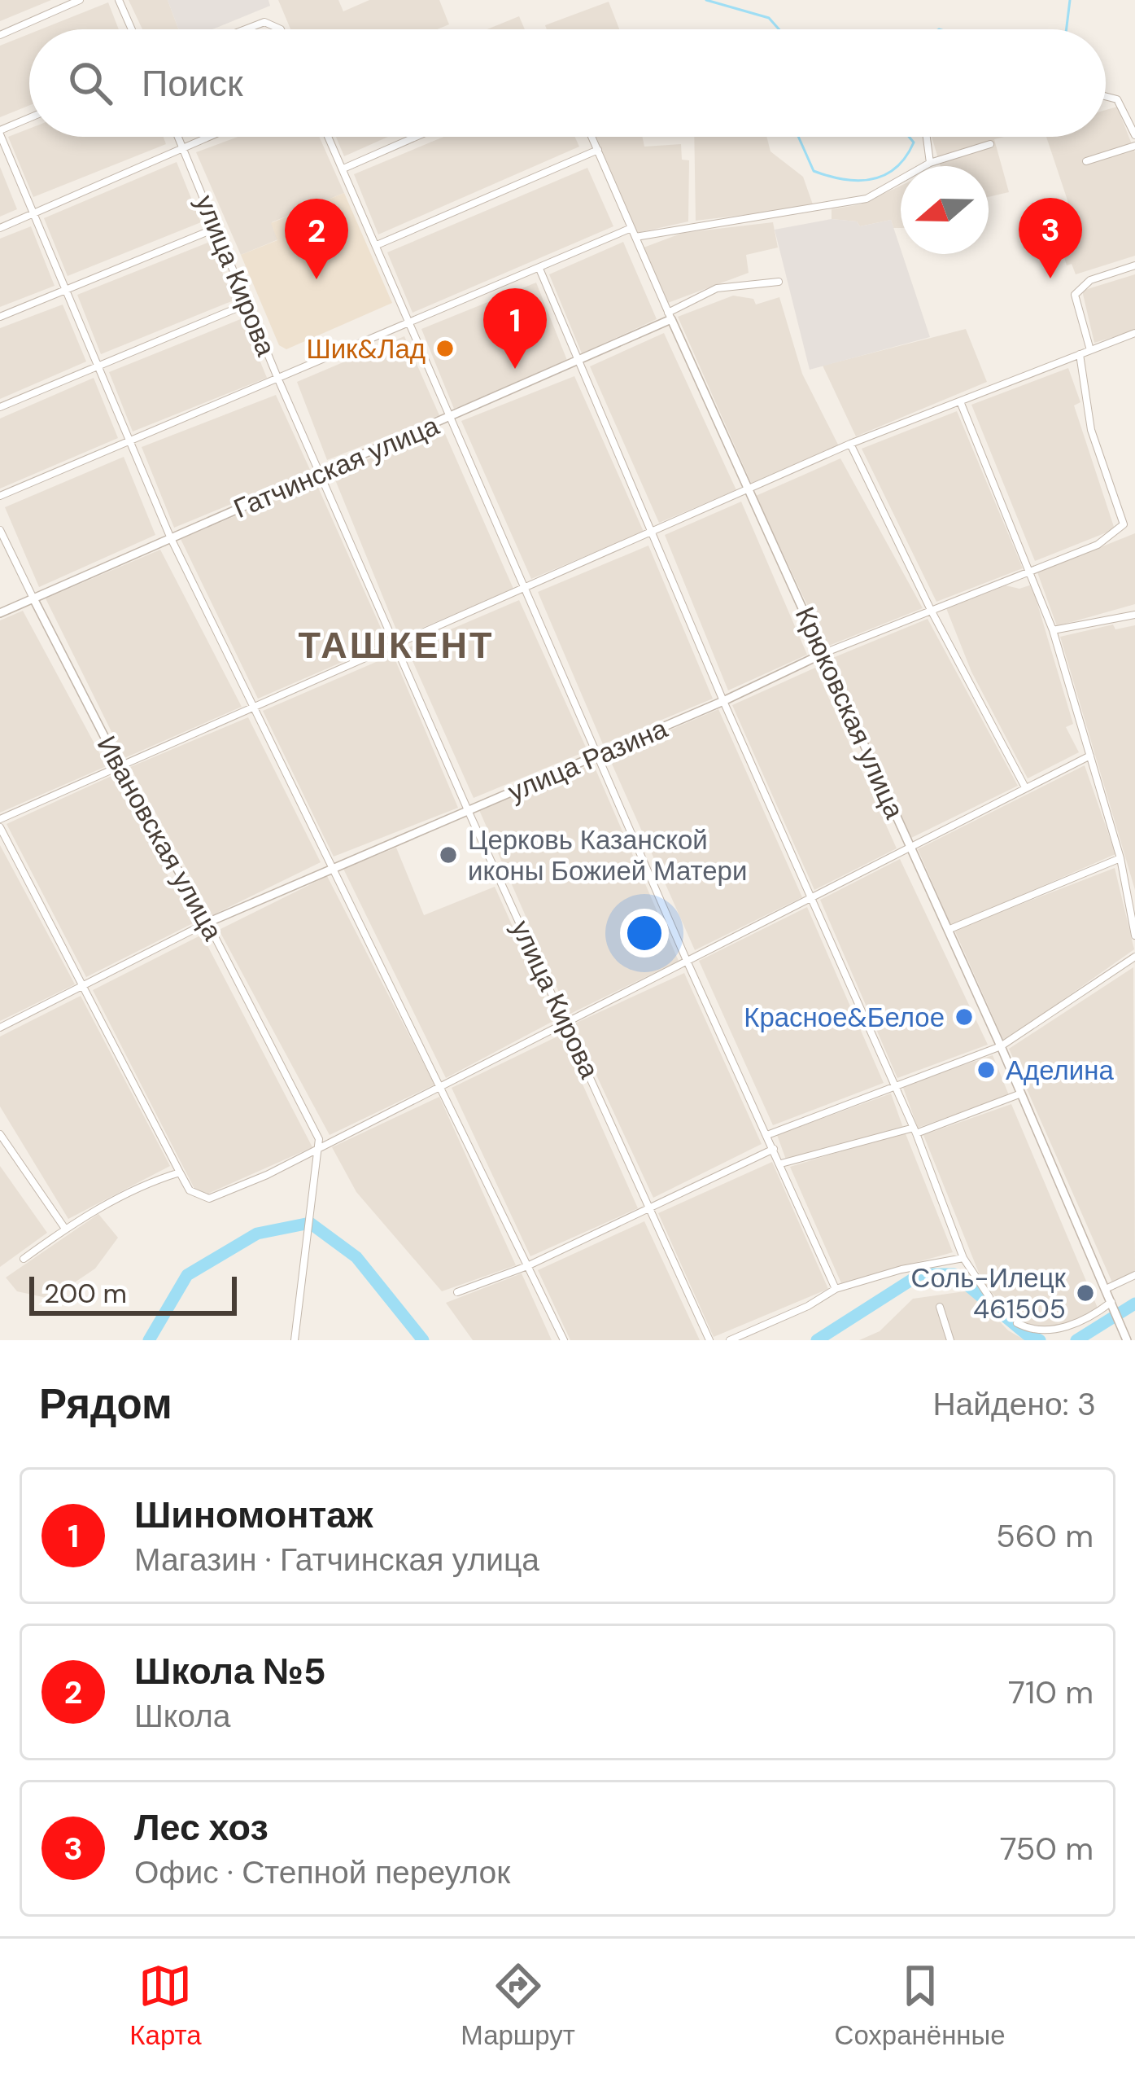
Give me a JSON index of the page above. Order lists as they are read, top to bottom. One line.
{"streets":{"street":["улица Кирова","Гатчинская улица","Крюковская улица","улица Разина","Ивановская улица"]},"crossings":[["улица Кирова","Гатчинская улица"],["улица Кирова","улица Разина"],["Гатчинская улица","Крюковская улица"],["Гатчинская улица","Ивановская улица"],["Крюковская улица","улица Разина"],["улица Разина","Ивановская улица"]],"districts":["ТАШКЕНТ"],"places":["Шик&Лад","Церковь Казанской иконы Божией Матери","Красное&Белое","Аделина","Соль-Илецк 461505"],"scale_bar":"200 m","north":"left","page":{"search":"Поиск","pins":["3","2","1"],"scale":"200 m","heading":["Рядом","Найдено: 3"],"list":[{"mark":"1","name":"Шиномонтаж","note":"Магазин · Гатчинская улица","value":"560 m"},{"mark":"2","name":"Школа №5","note":"Школа","value":"710 m"},{"mark":"3","name":"Лес хоз","note":"Офис · Степной переулок","value":"750 m"}],"nav":["Карта","Маршрут","Сохранённые"]}}
